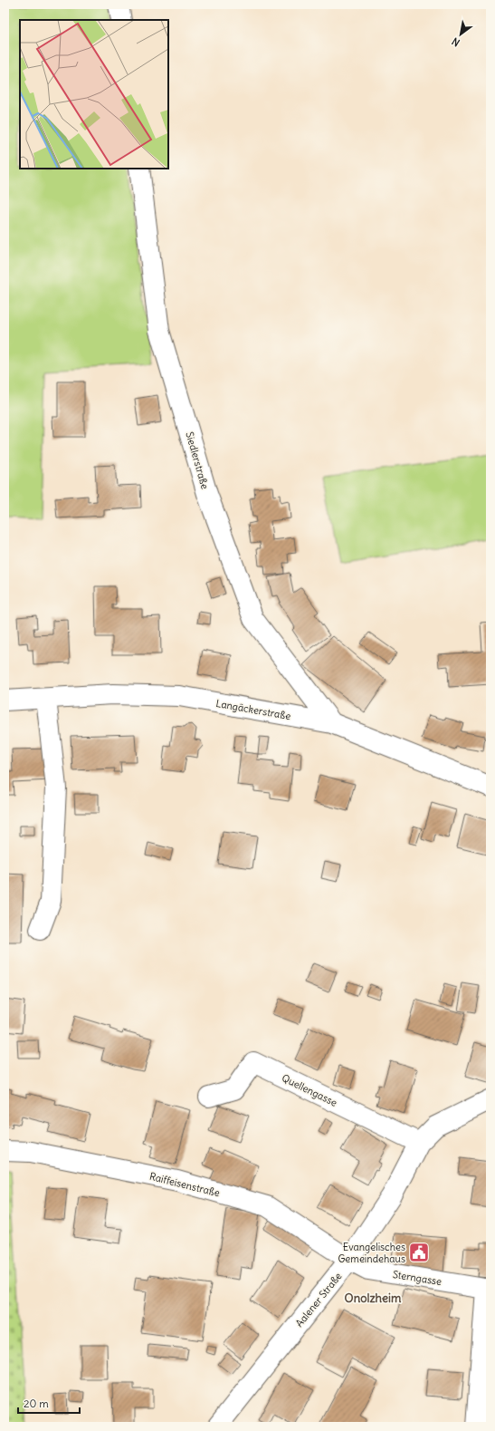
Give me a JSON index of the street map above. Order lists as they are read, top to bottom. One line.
{"streets":{"street":["Siedlerstraße","Langäckerstraße","Quellengasse","Raiffeisenstraße","Sterngasse","Aalener Straße"]},"crossings":[["Siedlerstraße","Langäckerstraße"],["Quellengasse","Aalener Straße"],["Raiffeisenstraße","Sterngasse"],["Raiffeisenstraße","Aalener Straße"],["Sterngasse","Aalener Straße"]],"districts":["Onolzheim"],"places":{"public building":["Evangelisches Gemeindehaus"]},"scale_bar":"20 m","north":"bottom left"}
